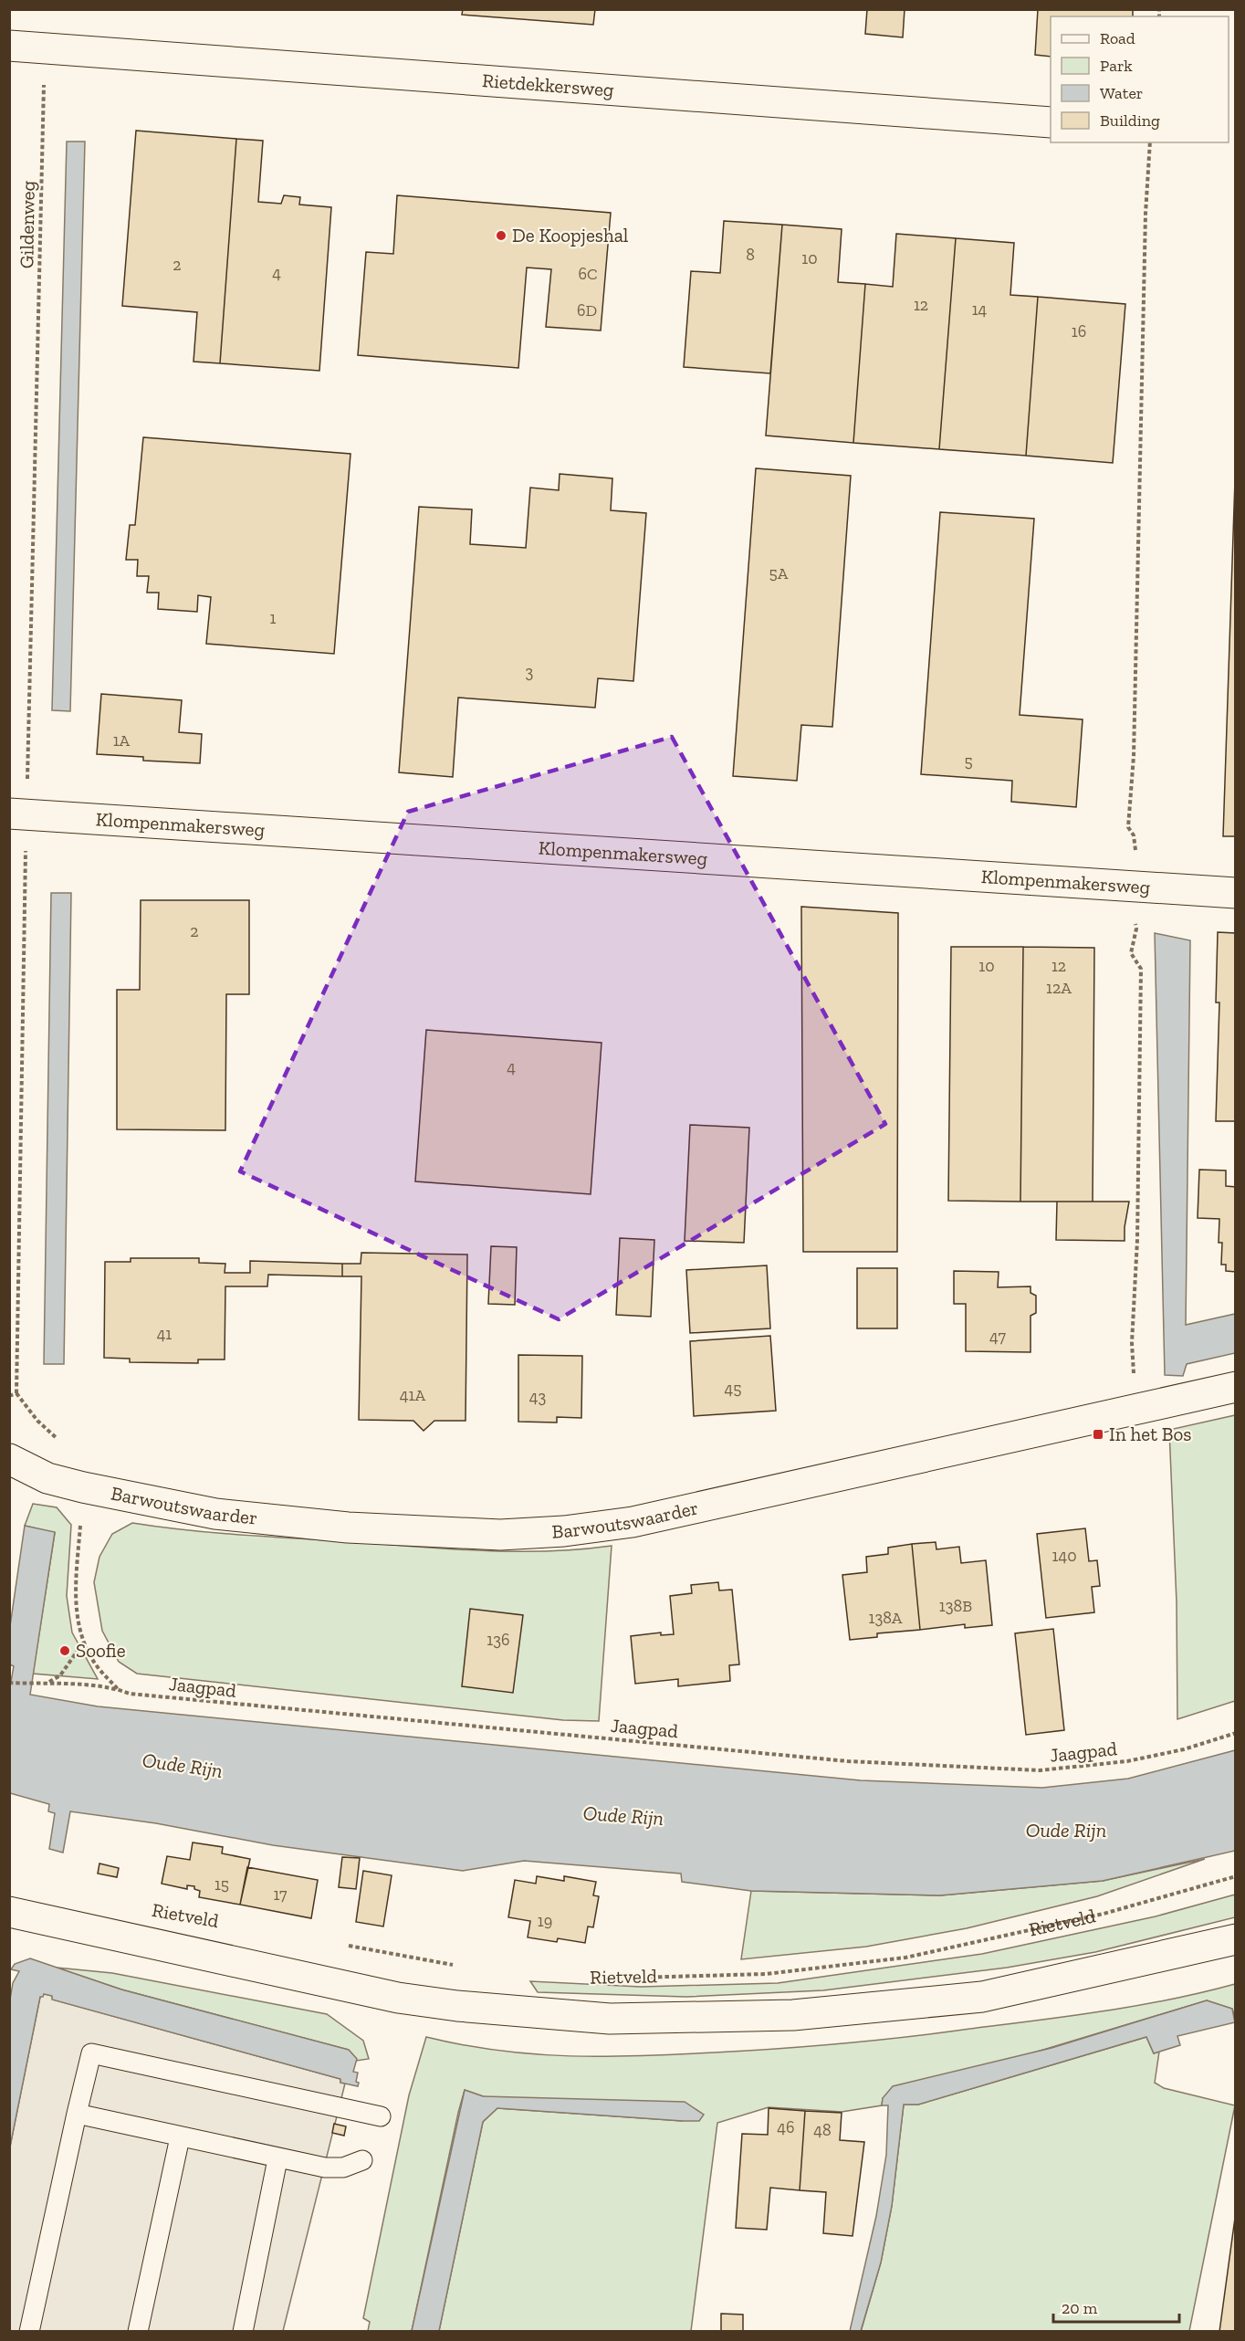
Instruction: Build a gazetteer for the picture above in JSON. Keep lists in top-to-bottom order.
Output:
{
  "streets": {
    "street": [
      "Rietdekkersweg",
      "Klompenmakersweg",
      "Barwoutswaarder",
      "Rietveld"
    ],
    "path": ["Gildenweg", "Jaagpad"]
  },
  "crossings": [
    ["Rietdekkersweg", "Gildenweg"],
    ["Gildenweg", "Klompenmakersweg"]
  ],
  "water": ["Oude Rijn"],
  "places": {
    "other": ["De Koopjeshal", "Soofie"],
    "transit": ["In het Bos"]
  },
  "house_numbers": [
    "8",
    "10",
    "2",
    "4",
    "6C",
    "12",
    "14",
    "6D",
    "16",
    "5A",
    "1",
    "3",
    "1A",
    "5",
    "2",
    "10",
    "12",
    "12A",
    "4",
    "41",
    "47",
    "45",
    "41A",
    "43",
    "140",
    "138B",
    "138A",
    "136",
    "15",
    "17",
    "19",
    "46",
    "48"
  ],
  "legend": [
    "Road",
    "Park",
    "Water",
    "Building"
  ],
  "scale_bar": "20 m"
}
